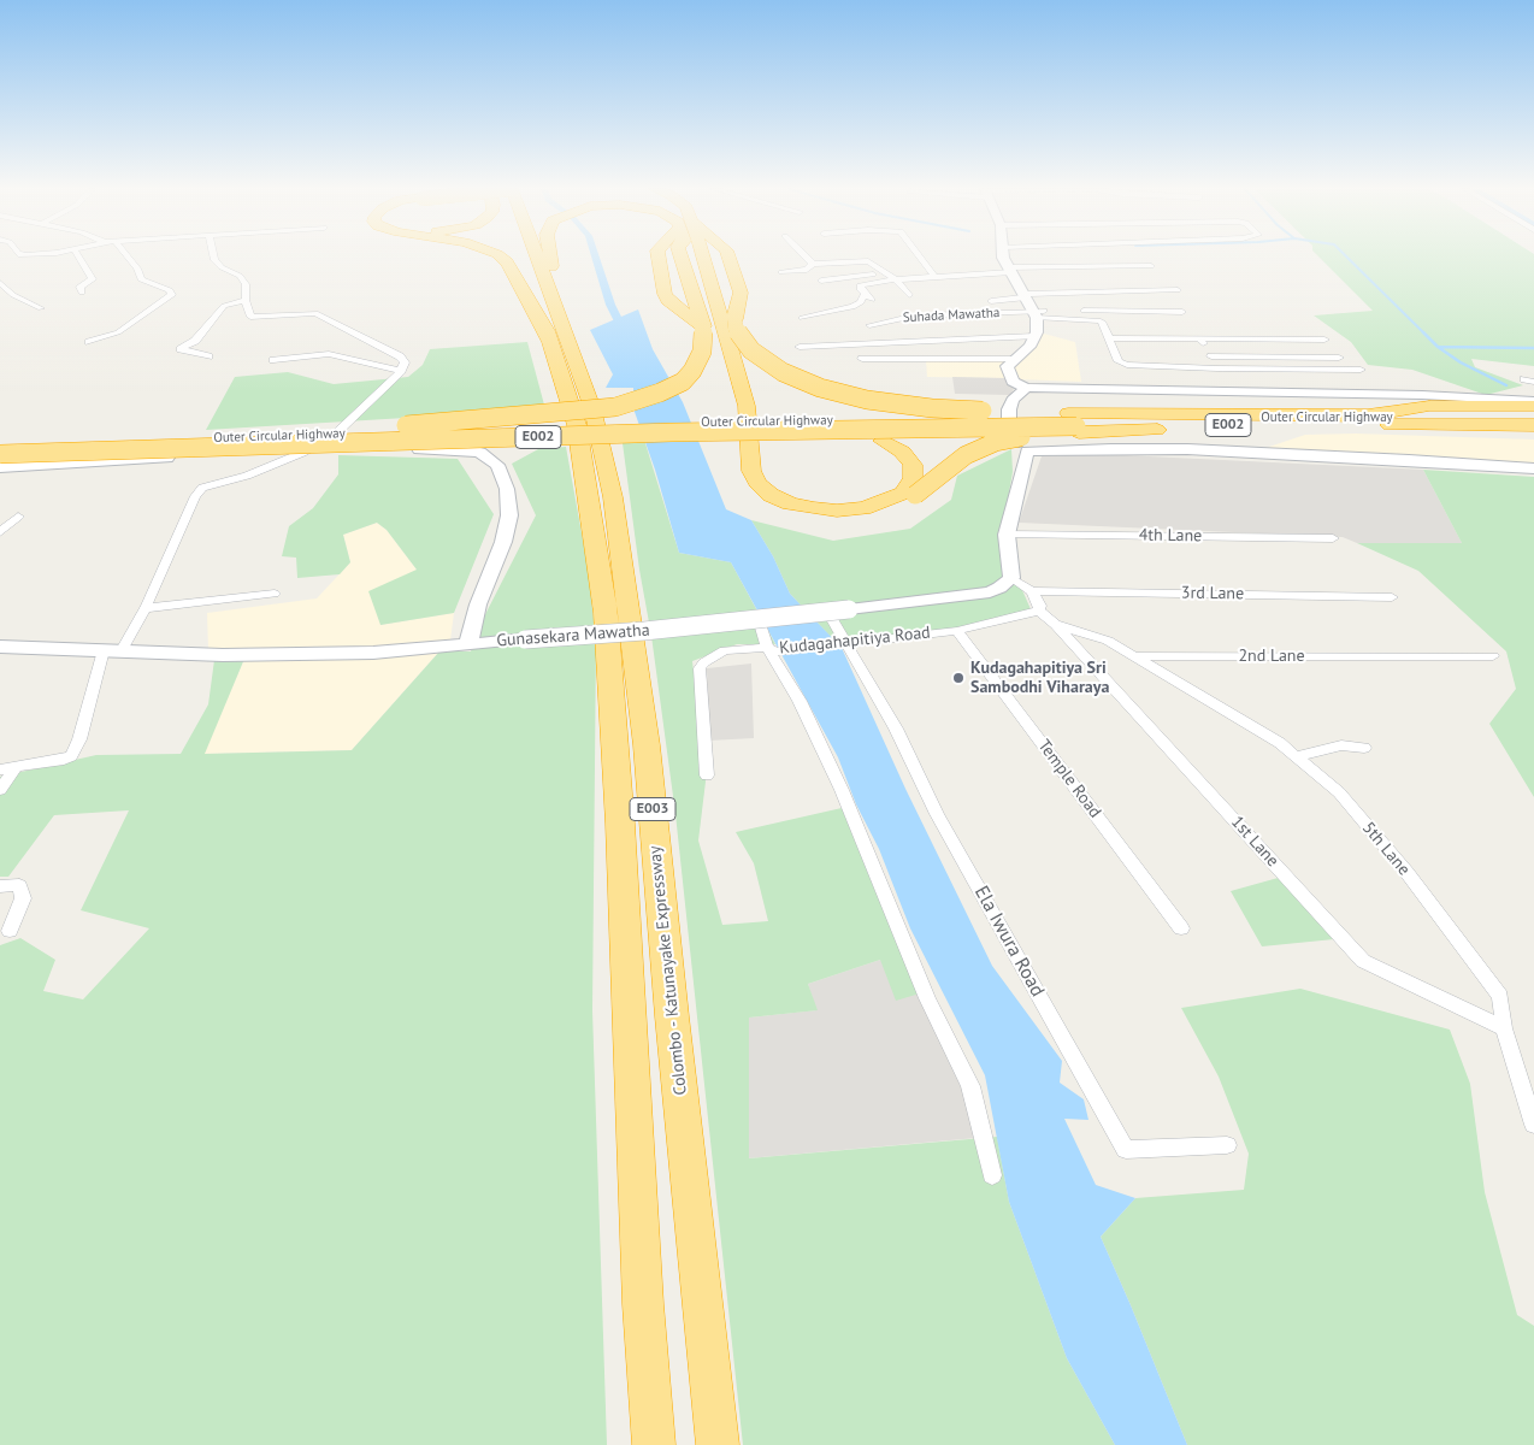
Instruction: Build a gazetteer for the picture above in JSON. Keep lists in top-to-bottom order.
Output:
{
  "streets": {
    "highway": [
      "Outer Circular Highway",
      "E002",
      "E003",
      "Colombo - Katunayake Expressway"
    ],
    "street": [
      "Suhada Mawatha",
      "4th Lane",
      "3rd Lane",
      "Gunasekara Mawatha",
      "Kudagahapitiya Road",
      "2nd Lane",
      "Temple Road",
      "1st Lane",
      "5th Lane",
      "Ela Iwura Road"
    ]
  },
  "crossings": [
    ["Kudagahapitiya Road", "Temple Road"],
    ["Kudagahapitiya Road", "1st Lane"],
    ["Kudagahapitiya Road", "Ela Iwura Road"],
    ["2nd Lane", "5th Lane"],
    ["1st Lane", "5th Lane"]
  ],
  "places": ["Kudagahapitiya Sri Sambodhi Viharaya"]
}
